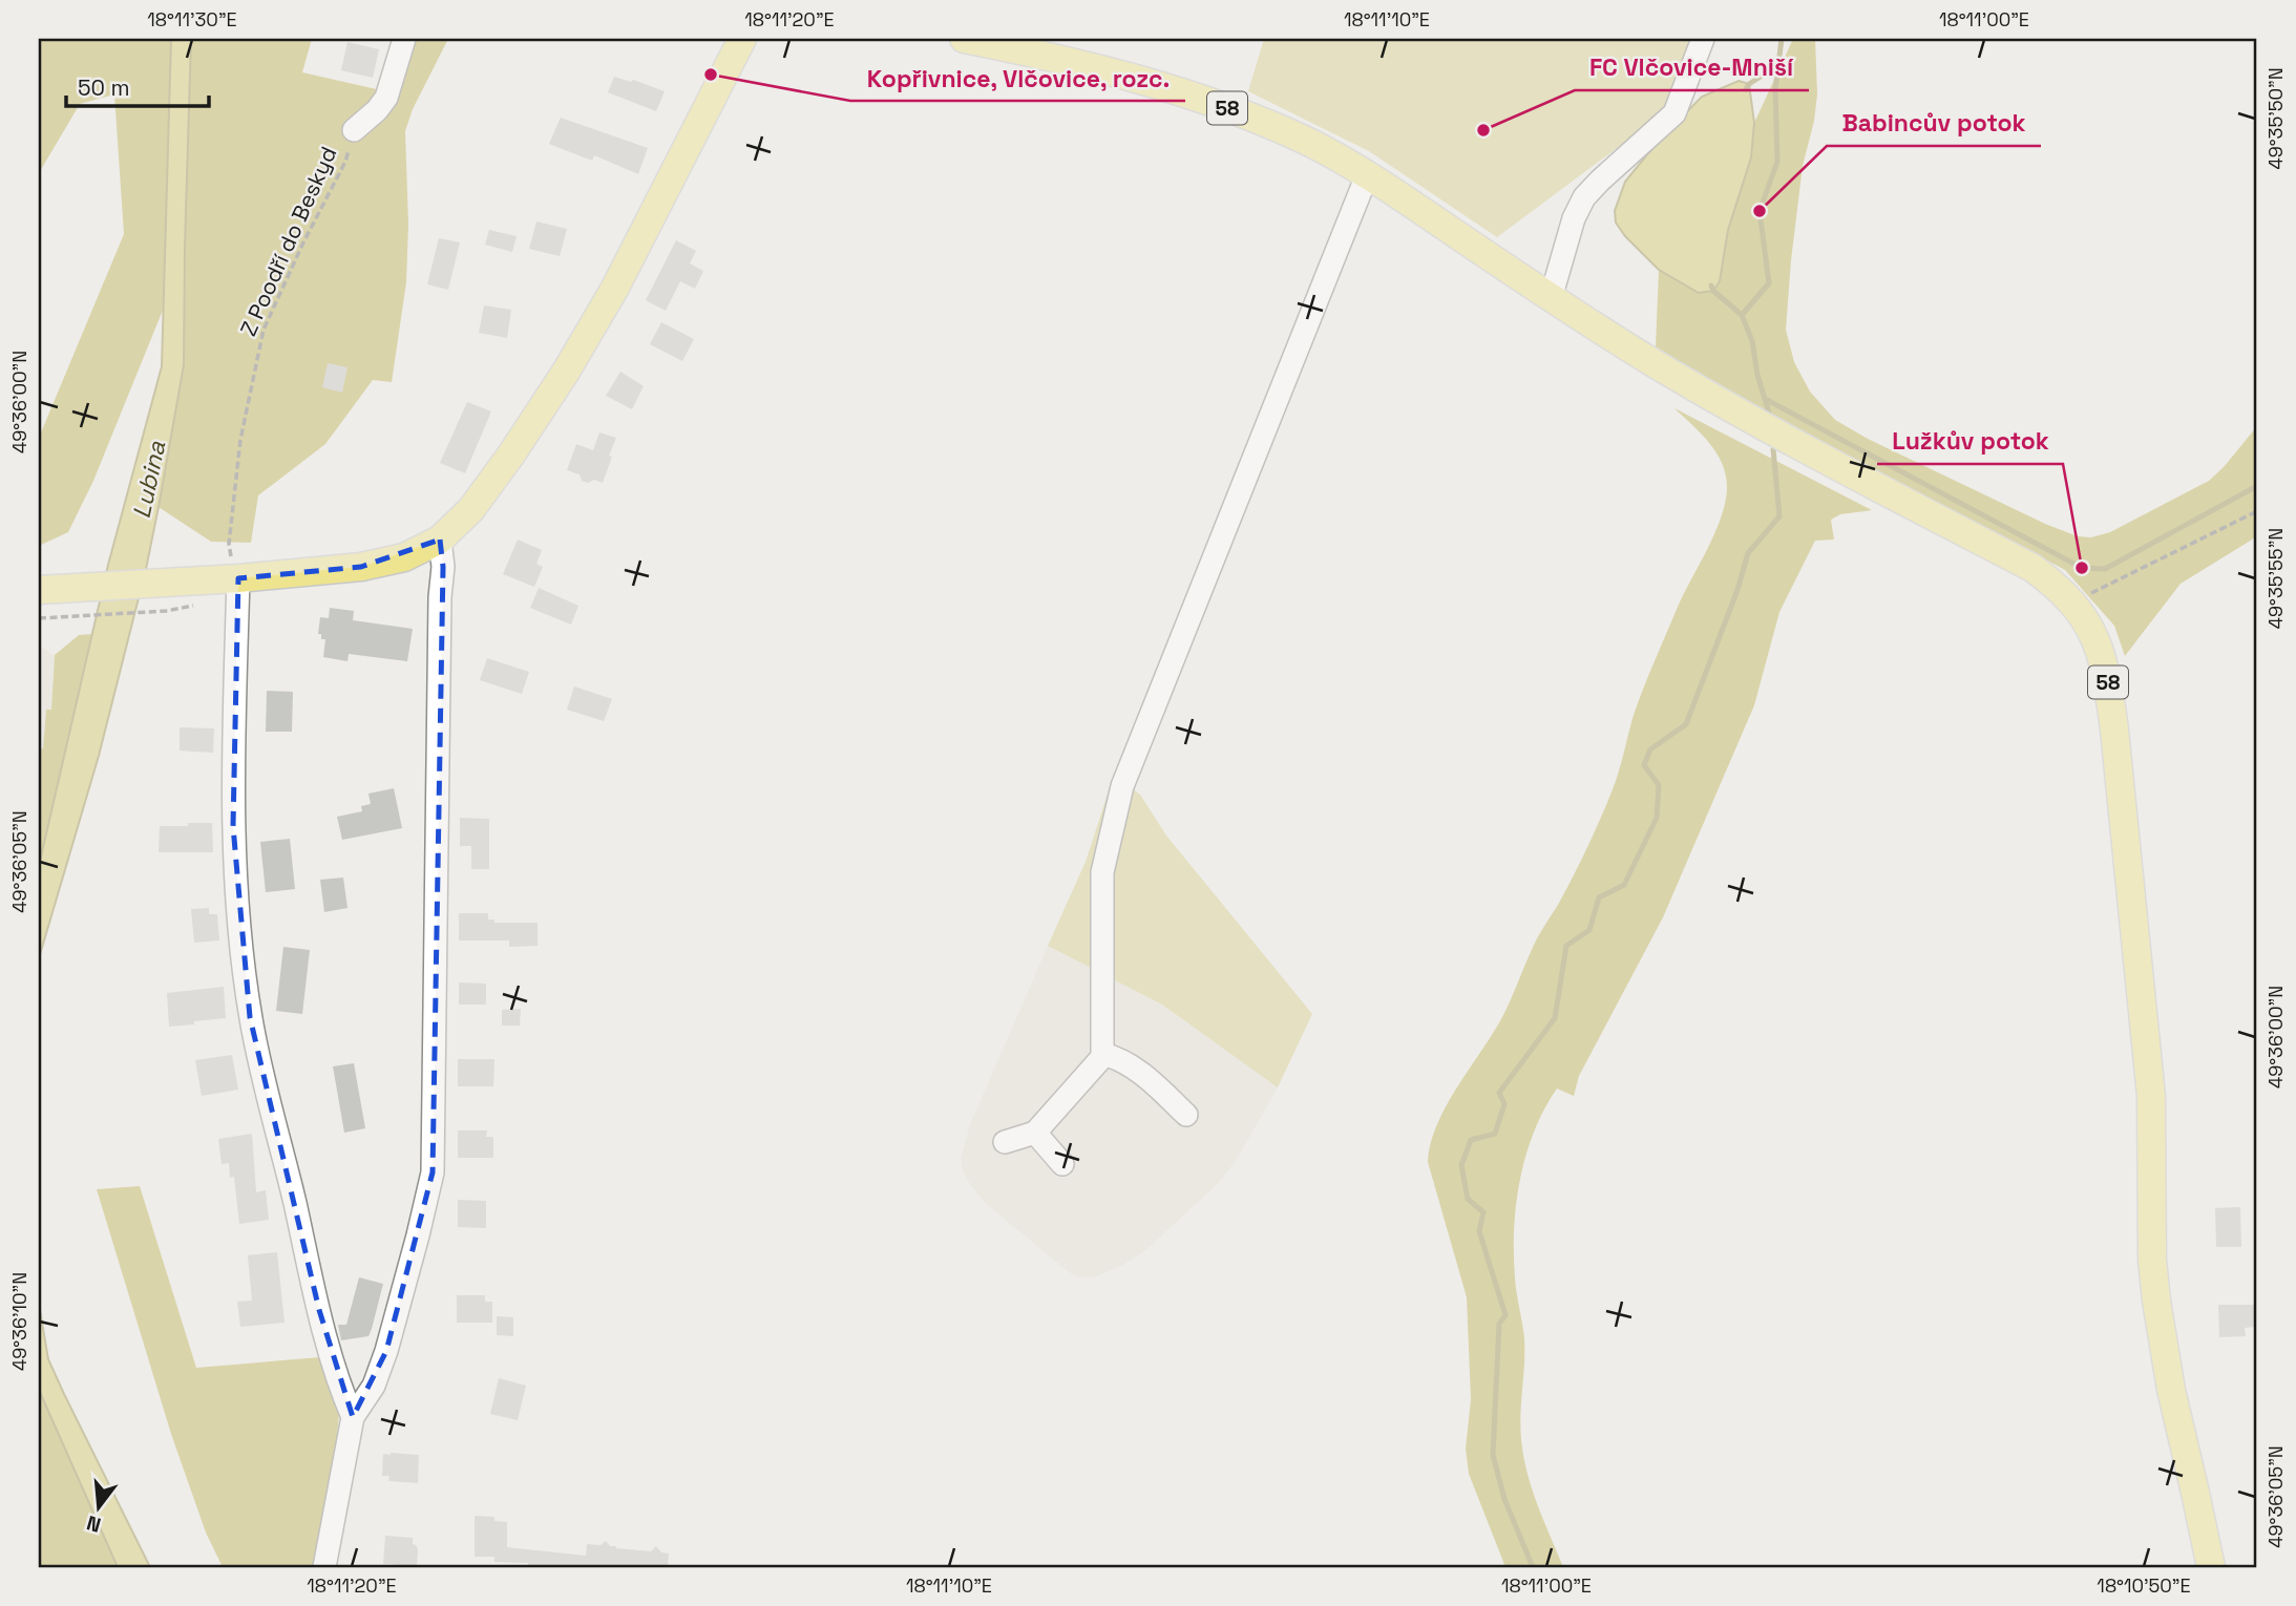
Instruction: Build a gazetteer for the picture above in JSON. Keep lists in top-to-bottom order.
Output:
{
  "streets": {
    "main road": ["58"],
    "path": ["Z Poodří do Beskyd"]
  },
  "water": ["Lubina"],
  "places": [
    "Kopřivnice, Vlčovice, rozc.",
    "FC Vlčovice-Mniší",
    "Babincův potok",
    "Lužkův potok"
  ],
  "scale_bar": "50 m",
  "north": "bottom",
  "coordinates": [
    "18°11'30\"E",
    "18°11'20\"E",
    "18°11'10\"E",
    "18°11'00\"E",
    "49°35'50\"N",
    "49°36'00\"N",
    "49°35'55\"N",
    "49°36'05\"N",
    "49°36'10\"N",
    "18°10'50\"E"
  ]
}
